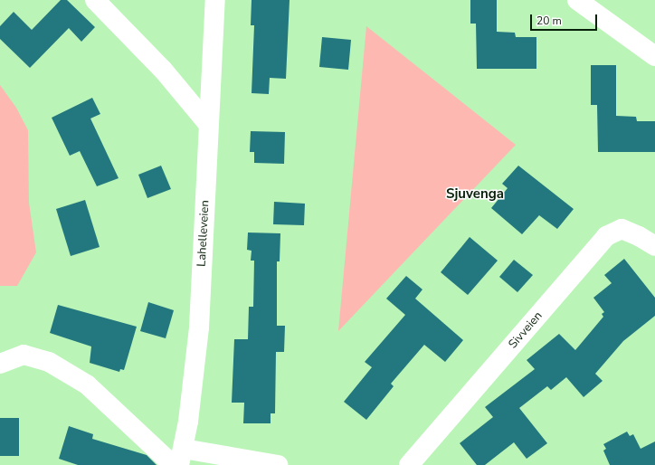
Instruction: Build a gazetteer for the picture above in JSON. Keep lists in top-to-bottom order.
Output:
{
  "streets": {
    "street": ["Lahelleveien", "Sivveien"]
  },
  "districts": ["Sjuvenga"],
  "scale_bar": "20 m"
}
